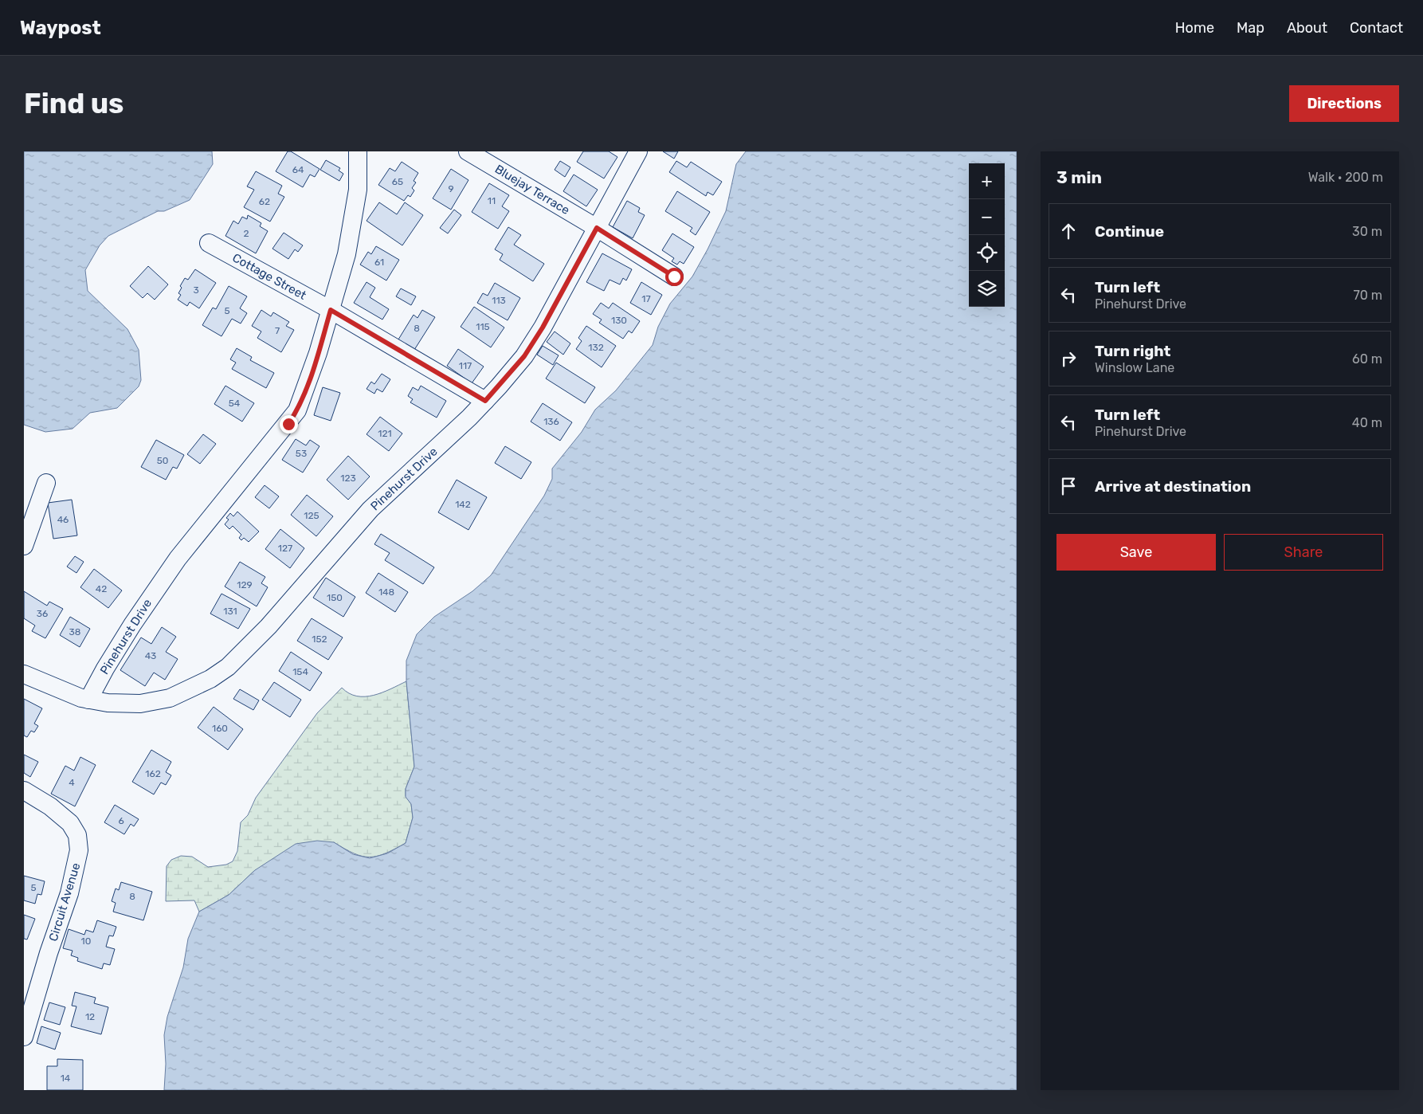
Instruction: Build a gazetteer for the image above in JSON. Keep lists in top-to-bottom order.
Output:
{
  "streets": {
    "street": [
      "Bluejay Terrace",
      "Cottage Street",
      "Pinehurst Drive",
      "Circuit Avenue"
    ]
  },
  "crossings": [
    ["Bluejay Terrace", "Pinehurst Drive"],
    ["Cottage Street", "Pinehurst Drive"]
  ],
  "house_numbers": [
    "64",
    "65",
    "9",
    "11",
    "62",
    "2",
    "61",
    "3",
    "17",
    "113",
    "5",
    "130",
    "115",
    "8",
    "7",
    "132",
    "117",
    "54",
    "136",
    "121",
    "53",
    "50",
    "123",
    "142",
    "125",
    "46",
    "127",
    "129",
    "42",
    "148",
    "150",
    "131",
    "36",
    "38",
    "152",
    "43",
    "154",
    "160",
    "162",
    "4",
    "6",
    "5",
    "8",
    "10",
    "12",
    "14"
  ],
  "page": {
    "header": "Waypost",
    "nav": [
      "Home",
      "Map",
      "About",
      "Contact"
    ],
    "buttons": [
      "Directions",
      ["Save", "Share"]
    ],
    "title": "Find us",
    "heading": ["3 min", "Walk · 200 m"],
    "map_buttons": ["+", "−"],
    "list": [
      ["Continue", "30 m"],
      ["Turn left", "Pinehurst Drive", "70 m"],
      ["Turn right", "Winslow Lane", "60 m"],
      ["Turn left", "Pinehurst Drive", "40 m"],
      "Arrive at destination"
    ]
  }
}
